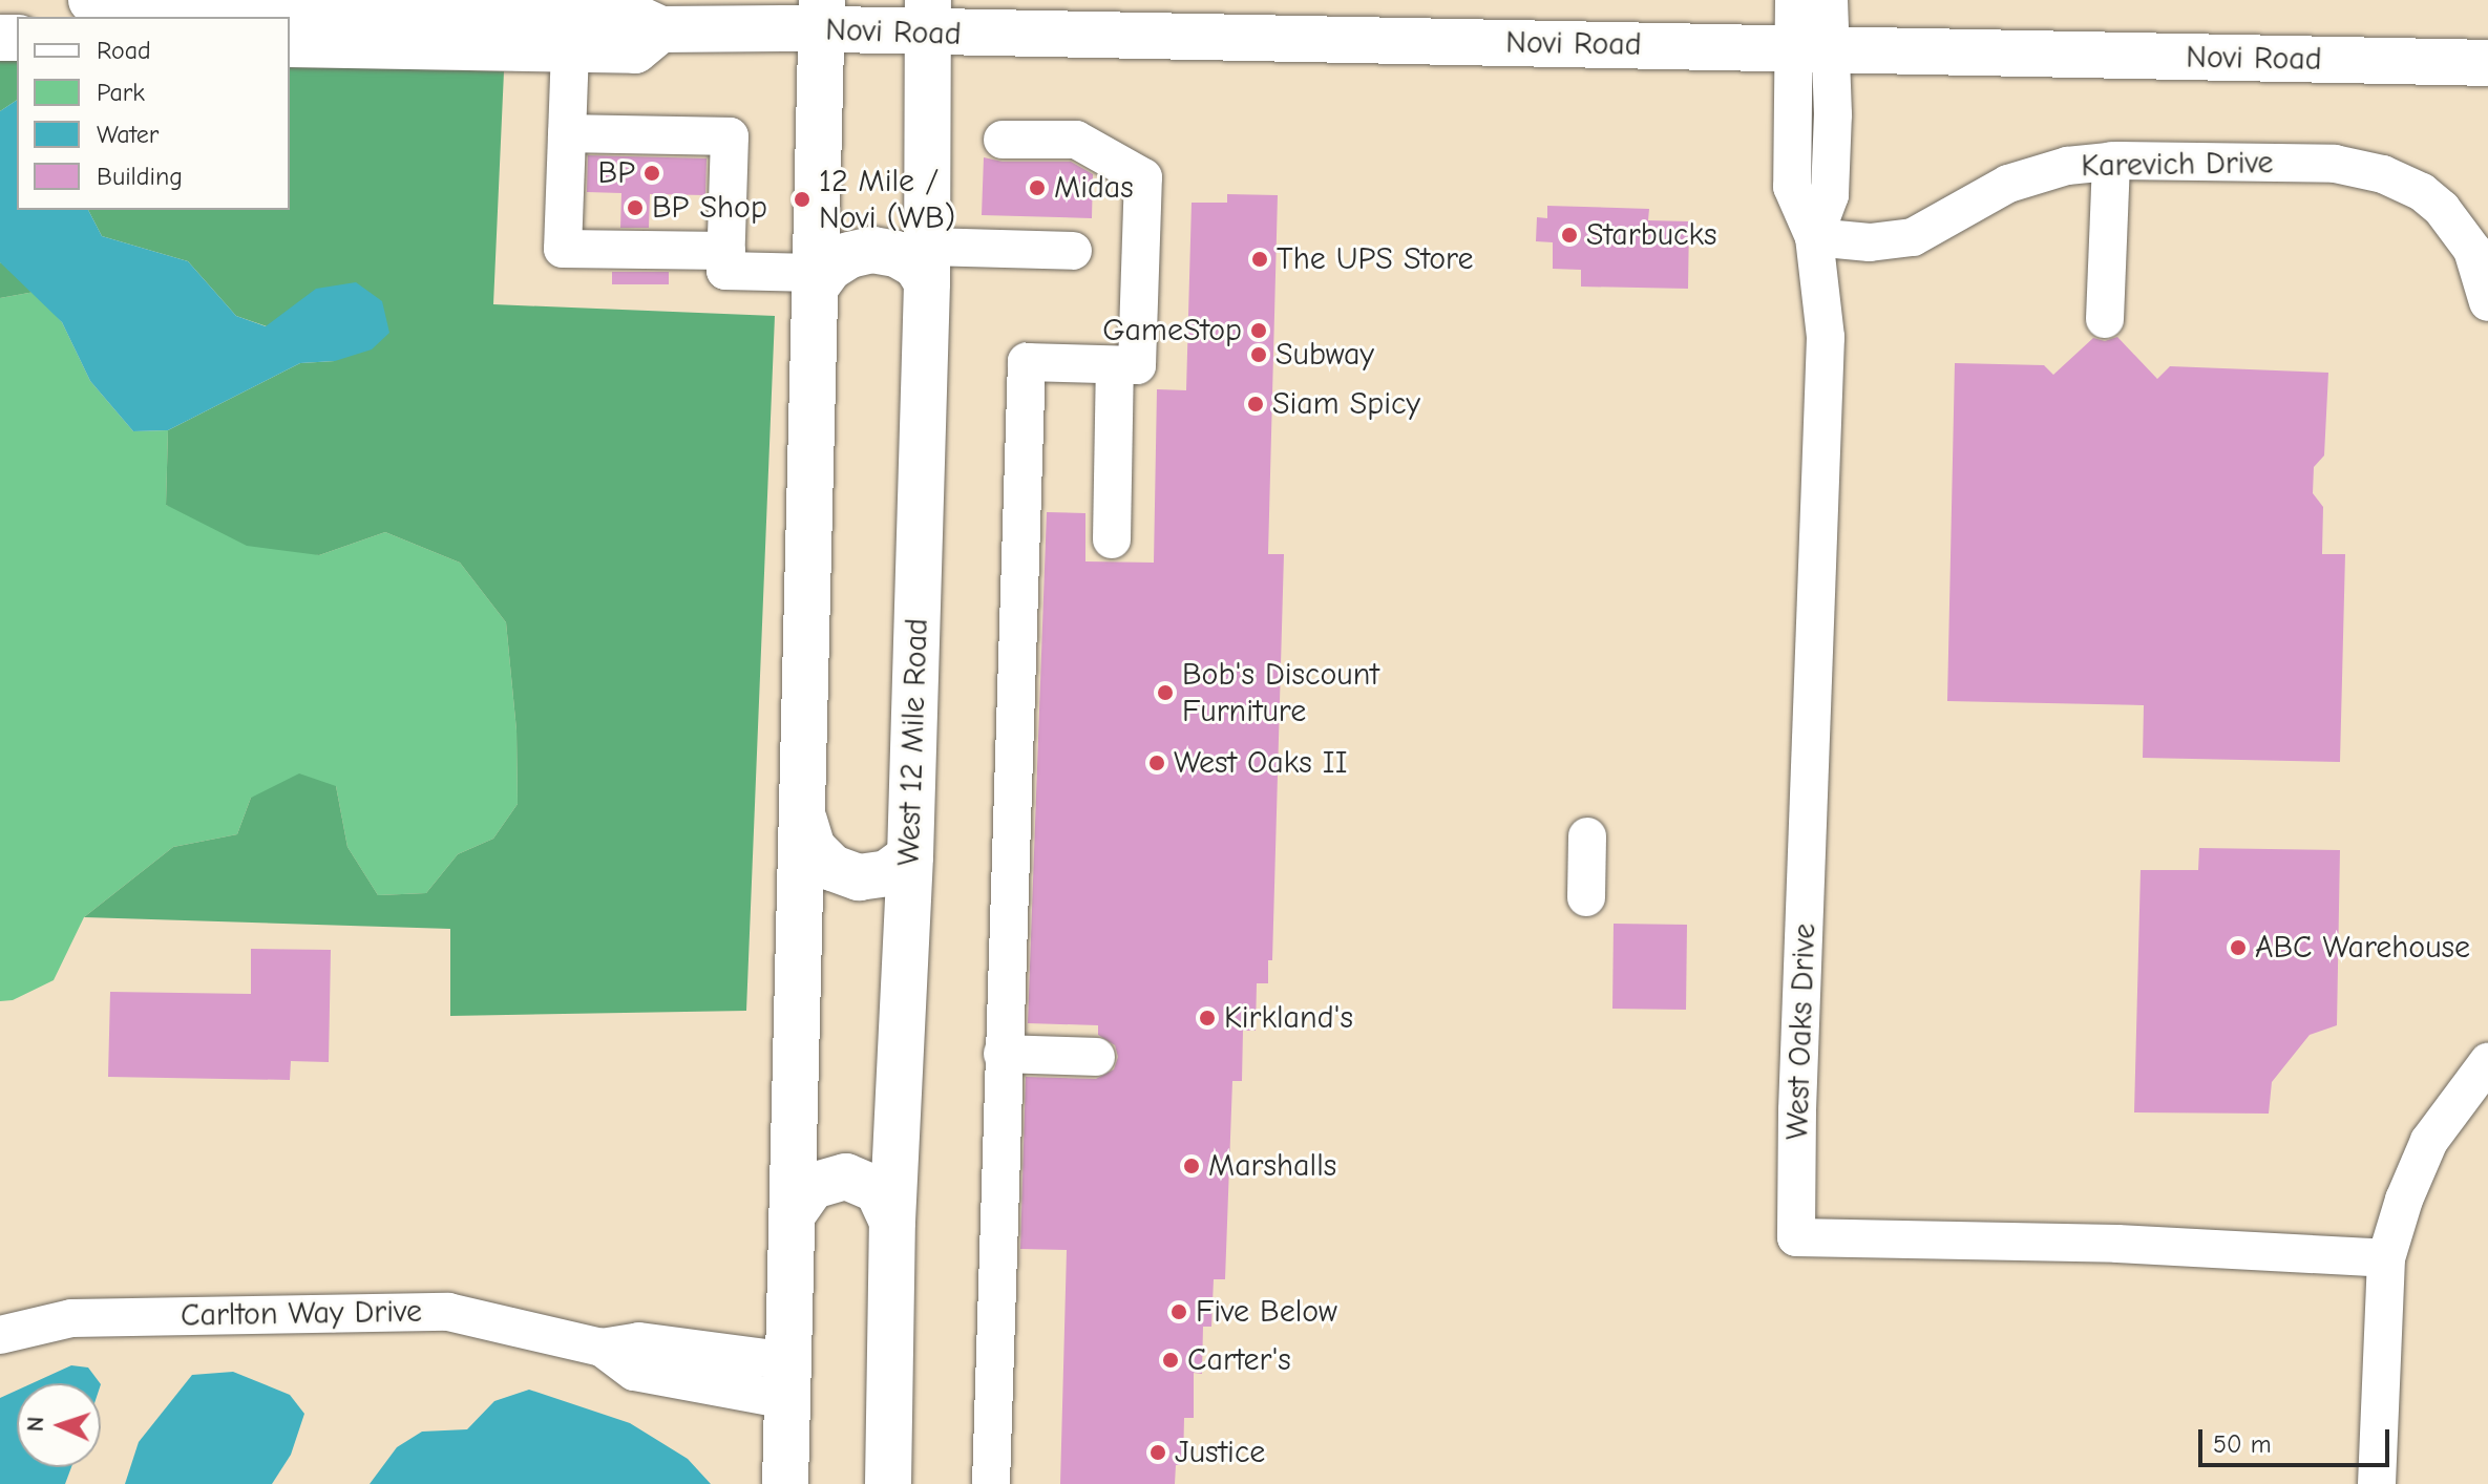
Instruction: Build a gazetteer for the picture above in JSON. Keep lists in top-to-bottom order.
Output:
{
  "streets": {
    "main road": ["Novi Road", "West 12 Mile Road"],
    "street": ["Karevich Drive", "West Oaks Drive", "Carlton Way Drive"]
  },
  "crossings": [
    ["Novi Road", "West 12 Mile Road"],
    ["Novi Road", "West Oaks Drive"],
    ["Karevich Drive", "West Oaks Drive"]
  ],
  "places": [
    "BP",
    "Midas",
    "12 Mile / Novi (WB)",
    "BP Shop",
    "Starbucks",
    "The UPS Store",
    "GameStop",
    "Subway",
    "Siam Spicy",
    "Bob's Discount Furniture",
    "West Oaks II",
    "ABC Warehouse",
    "Kirkland's",
    "Marshalls",
    "Five Below",
    "Carter's",
    "Justice"
  ],
  "legend": [
    "Road",
    "Park",
    "Water",
    "Building"
  ],
  "scale_bar": "50 m",
  "north": "left"
}
